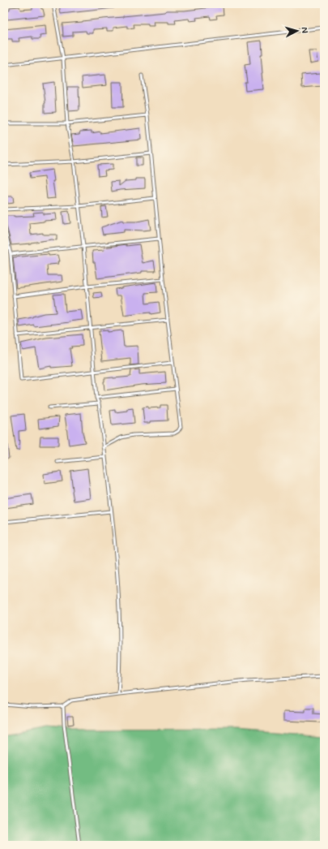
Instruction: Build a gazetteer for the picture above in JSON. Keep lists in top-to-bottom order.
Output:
{
  "north": "right"
}
